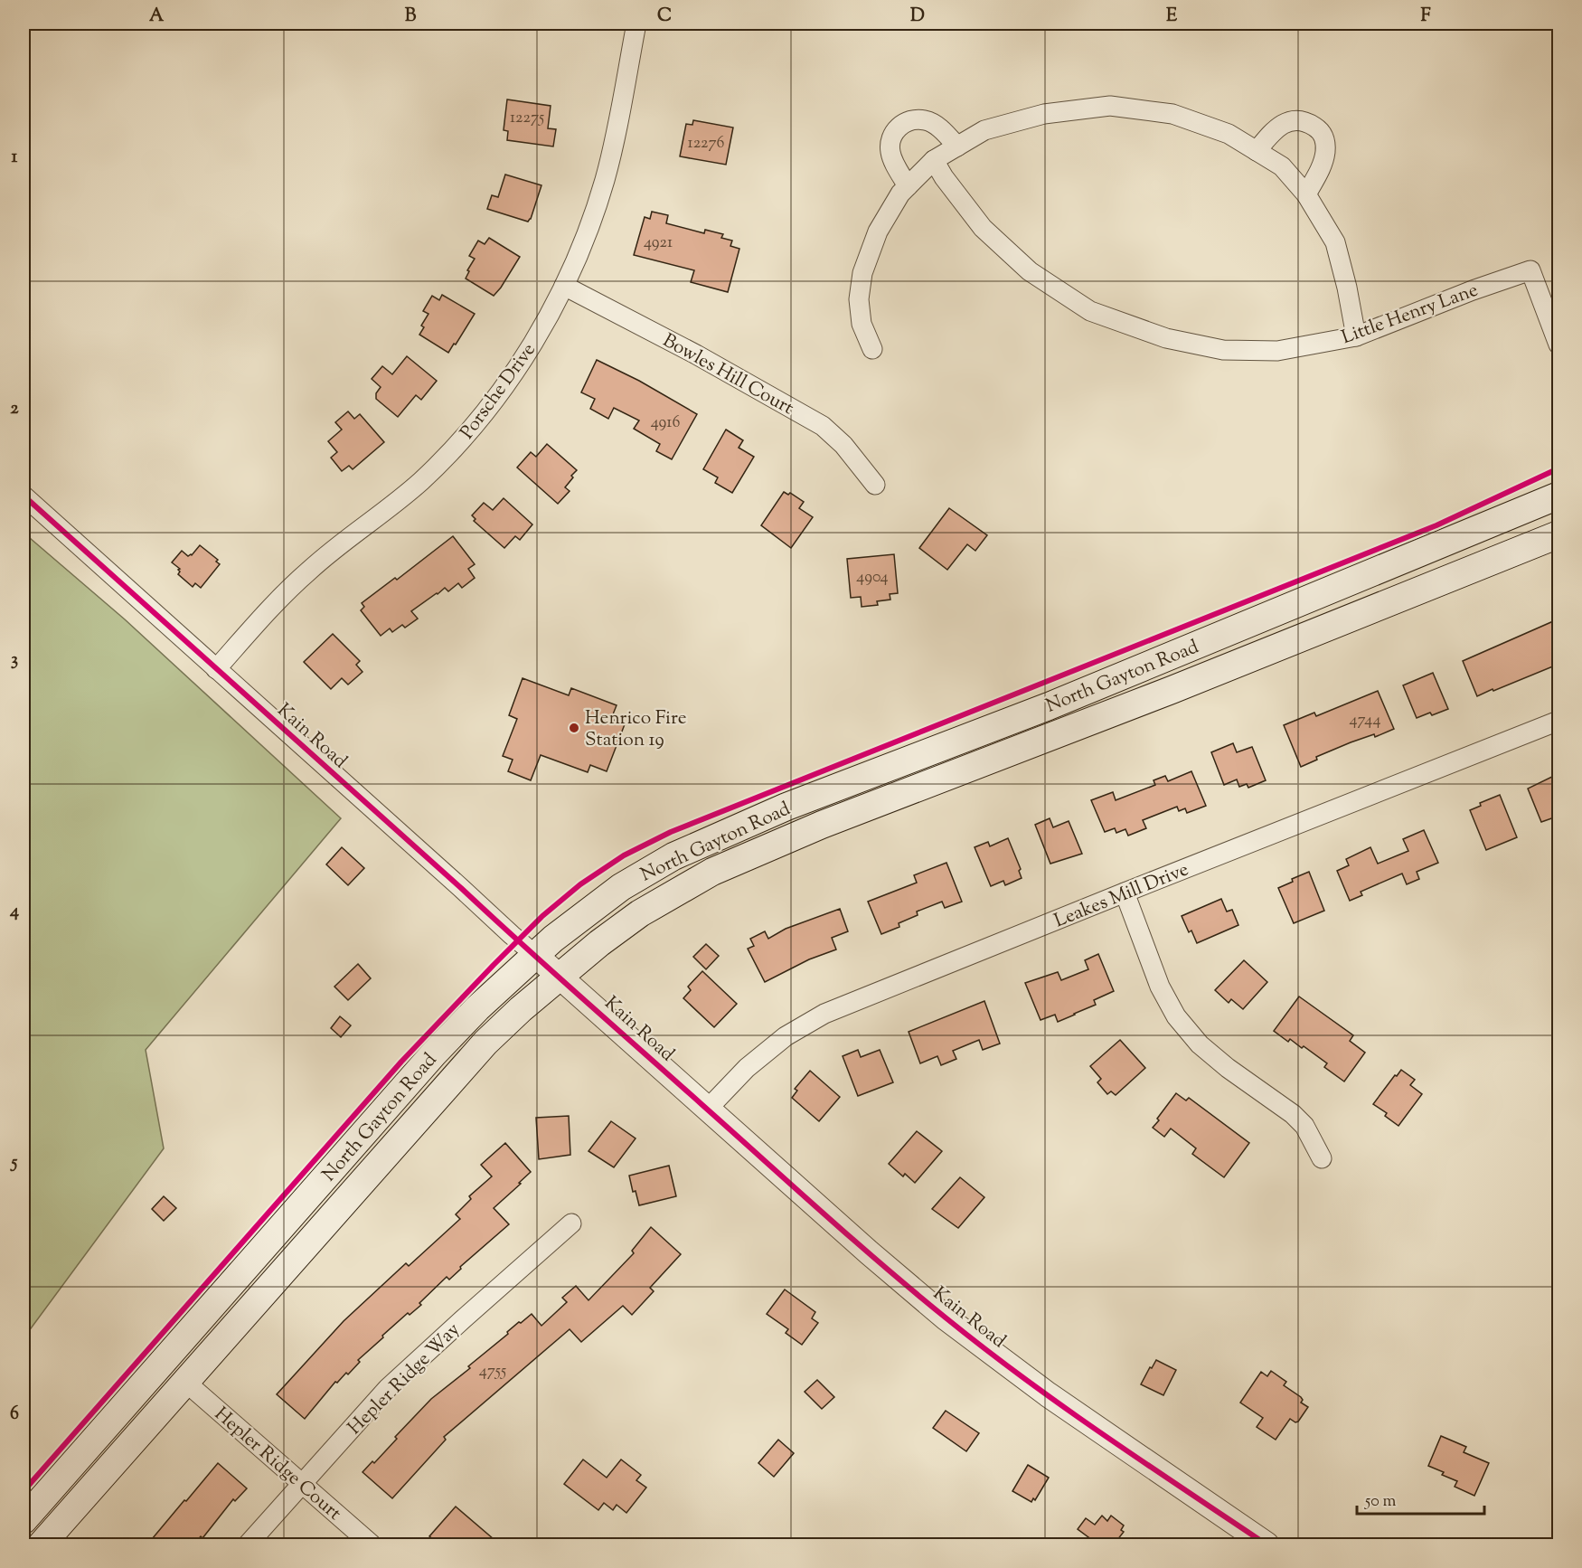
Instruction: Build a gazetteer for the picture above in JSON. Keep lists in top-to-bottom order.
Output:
{
  "streets": {
    "main road": ["North Gayton Road"],
    "street": [
      "Little Henry Lane",
      "Bowles Hill Court",
      "Porsche Drive",
      "Kain Road",
      "Leakes Mill Drive",
      "Hepler Ridge Way",
      "Hepler Ridge Court"
    ]
  },
  "crossings": [
    ["Bowles Hill Court", "Porsche Drive"],
    ["Porsche Drive", "Kain Road"],
    ["North Gayton Road", "Kain Road"],
    ["North Gayton Road", "Hepler Ridge Court"],
    ["Kain Road", "Leakes Mill Drive"],
    ["Hepler Ridge Way", "Hepler Ridge Court"]
  ],
  "places": ["Henrico Fire Station 19"],
  "house_numbers": [
    "12275",
    "12276",
    "4921",
    "4916",
    "4904",
    "4744",
    "4755"
  ],
  "scale_bar": "50 m",
  "grid": {
    "columns": [
      "A",
      "B",
      "C",
      "D",
      "E",
      "F"
    ],
    "rows": [
      "1",
      "2",
      "3",
      "4",
      "5",
      "6"
    ]
  }
}
